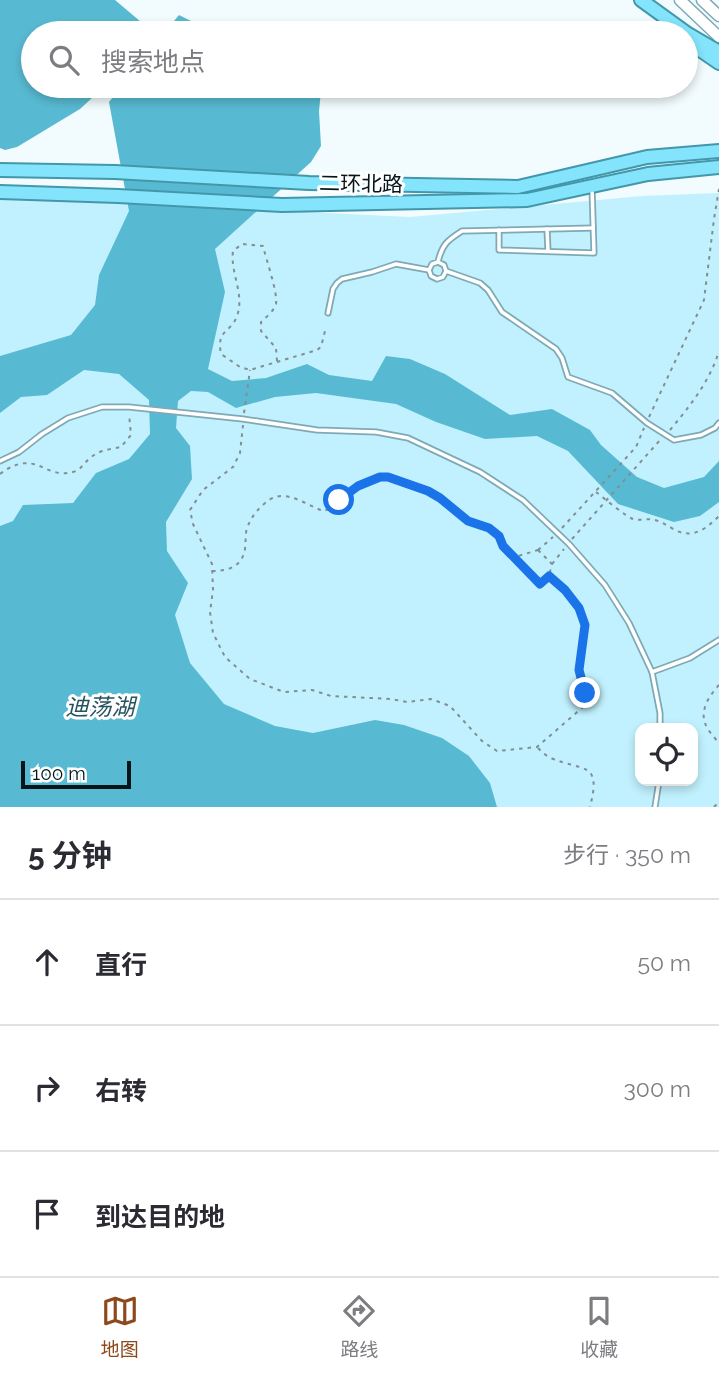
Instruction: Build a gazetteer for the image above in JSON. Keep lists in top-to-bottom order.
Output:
{
  "streets": {
    "highway": ["二环北路"]
  },
  "water": ["迪荡湖"],
  "scale_bar": "100 m",
  "page": {
    "search": "搜索地点",
    "scale": "100 m",
    "heading": ["5 分钟", "步行 · 350 m"],
    "list": [
      ["直行", "50 m"],
      ["右转", "300 m"],
      "到达目的地"
    ],
    "nav": ["地图", "路线", "收藏"]
  }
}
